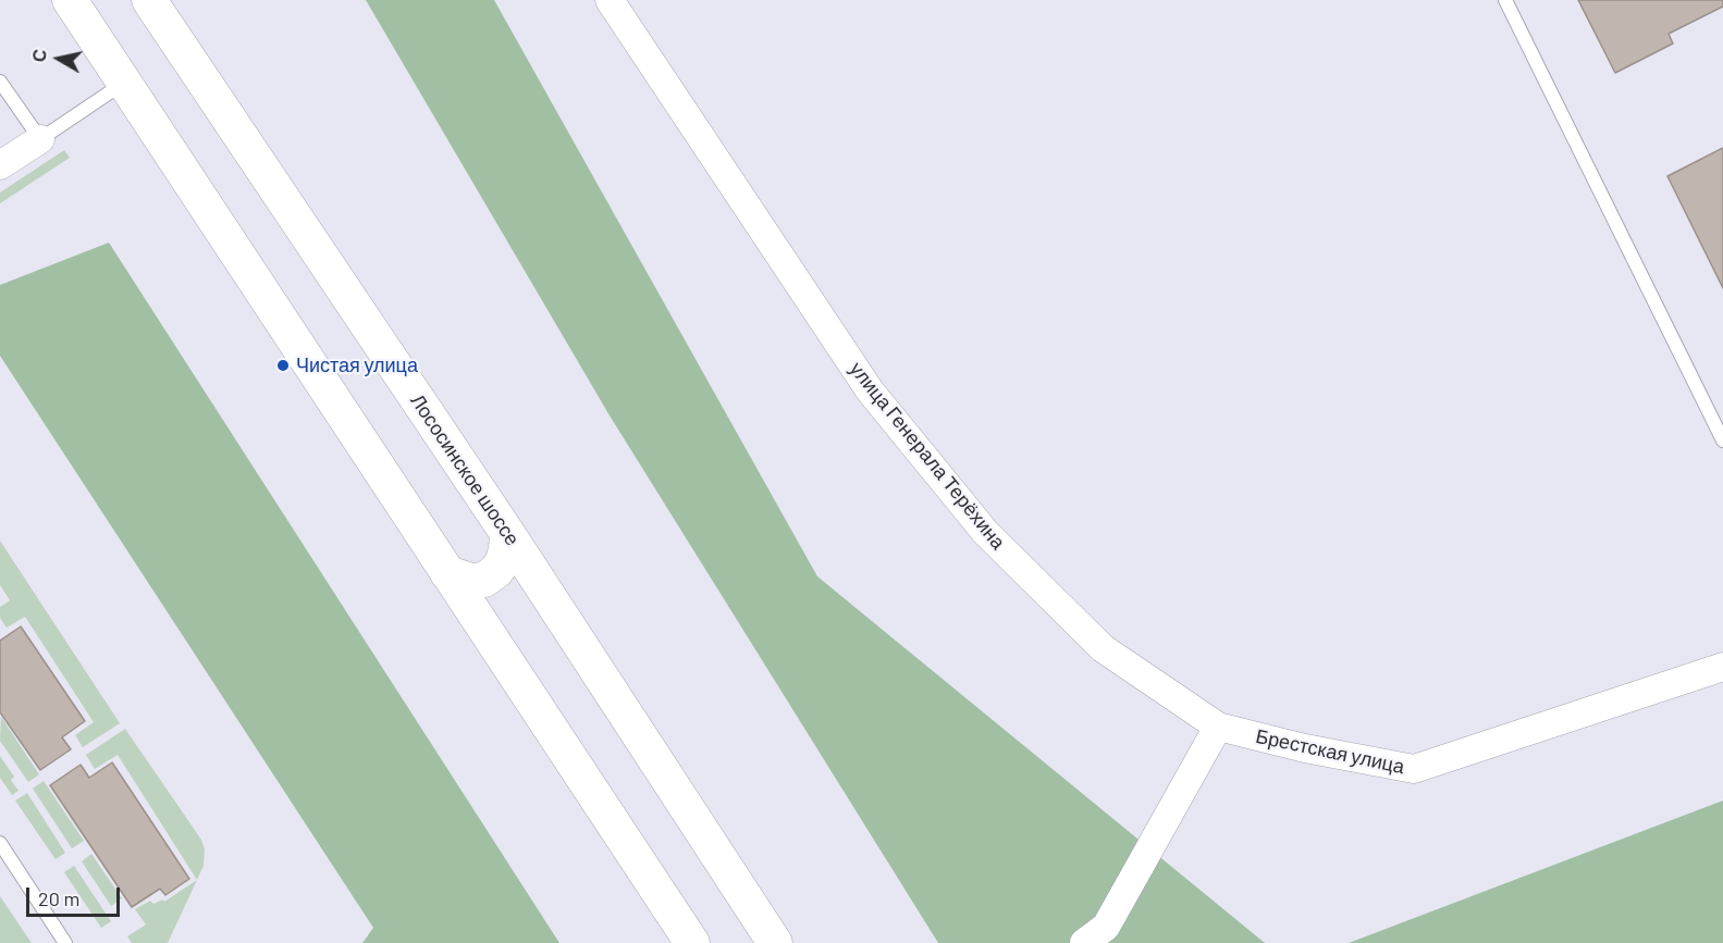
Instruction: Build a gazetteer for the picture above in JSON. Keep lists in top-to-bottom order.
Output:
{
  "streets": {
    "street": ["улица Генерала Терёхина", "Лососинское шоссе", "Брестская улица"]
  },
  "crossings": [
    ["улица Генерала Терёхина", "Брестская улица"]
  ],
  "places": ["Чистая улица"],
  "scale_bar": "20 m",
  "north": "left"
}
